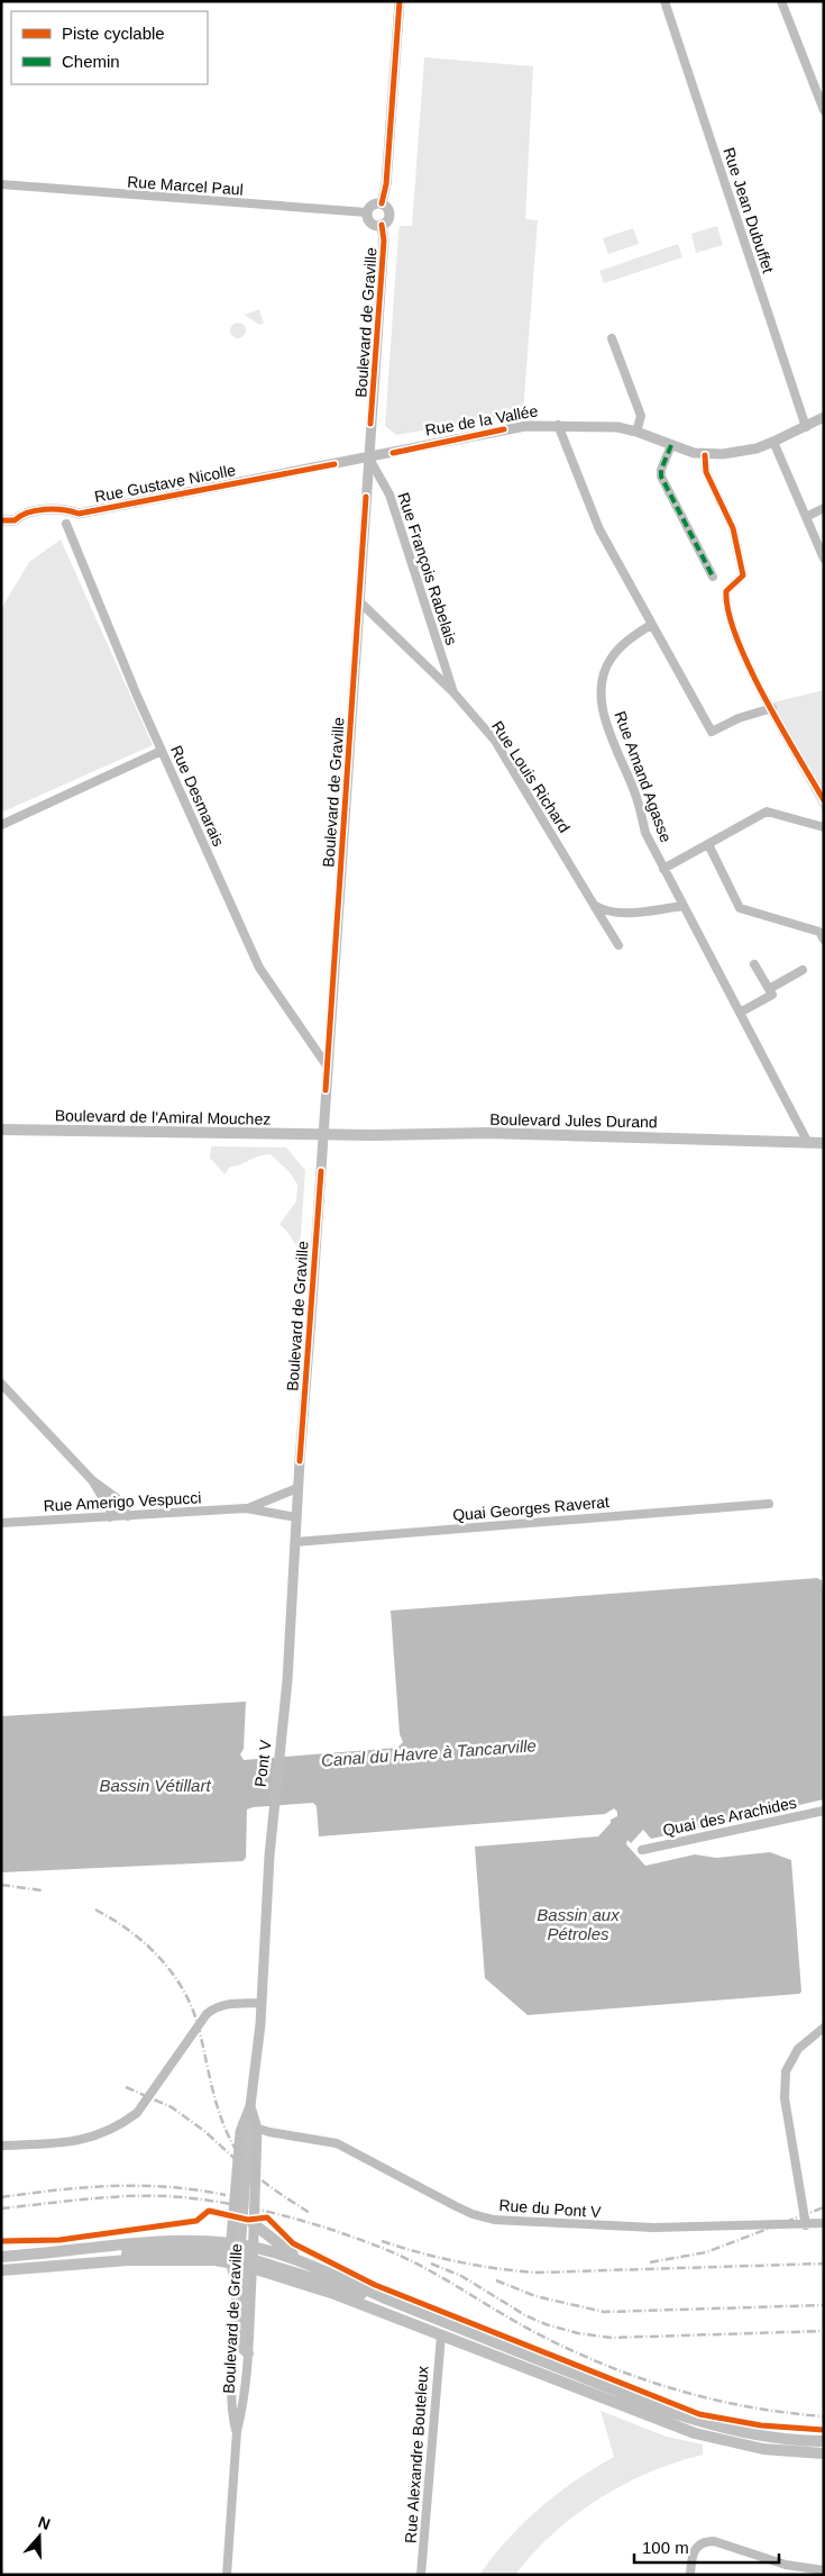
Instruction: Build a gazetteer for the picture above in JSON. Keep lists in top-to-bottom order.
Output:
{
  "streets": {
    "main road": ["Boulevard de l'Amiral Mouchez", "Boulevard Jules Durand"],
    "street": [
      "Rue Marcel Paul",
      "Rue Jean Dubuffet",
      "Boulevard de Graville",
      "Rue de la Vallée",
      "Rue Gustave Nicolle",
      "Rue François Rabelais",
      "Rue Louis Richard",
      "Rue Amand Agasse",
      "Rue Desmarais",
      "Rue Amerigo Vespucci",
      "Quai Georges Raverat",
      "Pont V",
      "Quai des Arachides",
      "Rue du Pont V",
      "Rue Alexandre Bouteleux"
    ]
  },
  "crossings": [
    ["Rue Marcel Paul", "Boulevard de Graville"],
    ["Rue Jean Dubuffet", "Rue de la Vallée"],
    ["Boulevard de Graville", "Rue de la Vallée"],
    ["Boulevard de Graville", "Rue Gustave Nicolle"],
    ["Boulevard de Graville", "Rue François Rabelais"],
    ["Boulevard de Graville", "Rue Louis Richard"],
    ["Boulevard de Graville", "Rue Desmarais"],
    ["Boulevard de Graville", "Boulevard de l'Amiral Mouchez"],
    ["Boulevard de Graville", "Boulevard Jules Durand"],
    ["Boulevard de Graville", "Rue Amerigo Vespucci"],
    ["Boulevard de Graville", "Quai Georges Raverat"],
    ["Boulevard de Graville", "Pont V"],
    ["Boulevard de Graville", "Rue du Pont V"],
    ["Rue de la Vallée", "Rue Gustave Nicolle"],
    ["Rue de la Vallée", "Rue François Rabelais"],
    ["Rue Gustave Nicolle", "Rue François Rabelais"],
    ["Rue François Rabelais", "Rue Louis Richard"],
    ["Rue Amand Agasse", "Boulevard Jules Durand"],
    ["Boulevard de l'Amiral Mouchez", "Boulevard Jules Durand"]
  ],
  "water": ["Canal du Havre à Tancarville", "Bassin Vétillart", "Bassin aux Pétroles"],
  "legend": ["Piste cyclable", "Chemin"],
  "scale_bar": "100 m",
  "north": "top"
}
